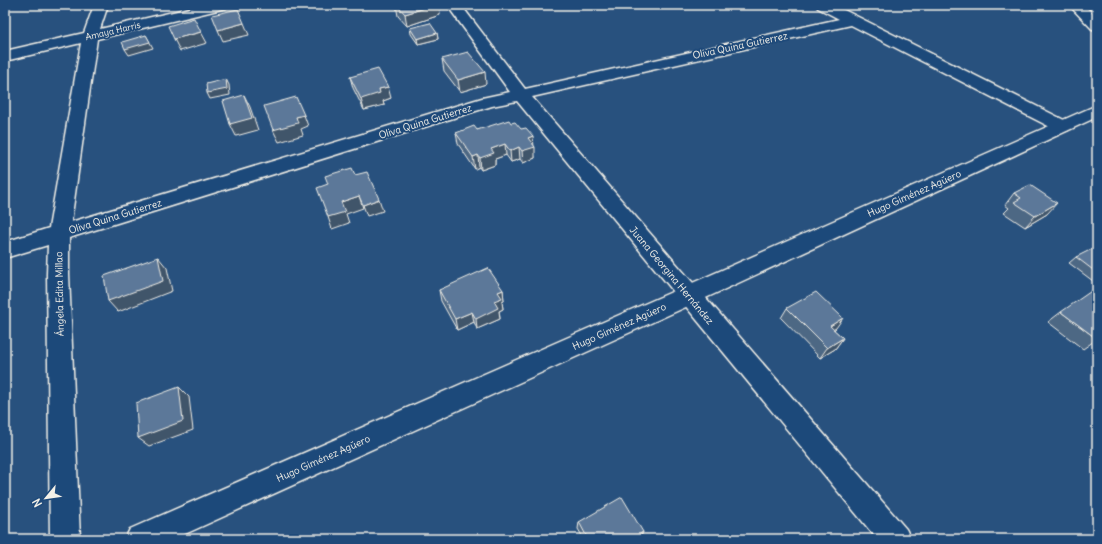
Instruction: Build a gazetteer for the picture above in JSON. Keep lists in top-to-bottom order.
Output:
{
  "streets": {
    "street": [
      "Amaya Harris",
      "Oliva Quina Gutierrez",
      "Hugo Giménez Agüero",
      "Juana Georgina Hernández",
      "Ángela Edita Millao"
    ]
  },
  "crossings": [
    ["Amaya Harris", "Ángela Edita Millao"],
    ["Oliva Quina Gutierrez", "Juana Georgina Hernández"],
    ["Oliva Quina Gutierrez", "Ángela Edita Millao"],
    ["Hugo Giménez Agüero", "Juana Georgina Hernández"]
  ],
  "north": "bottom left"
}
